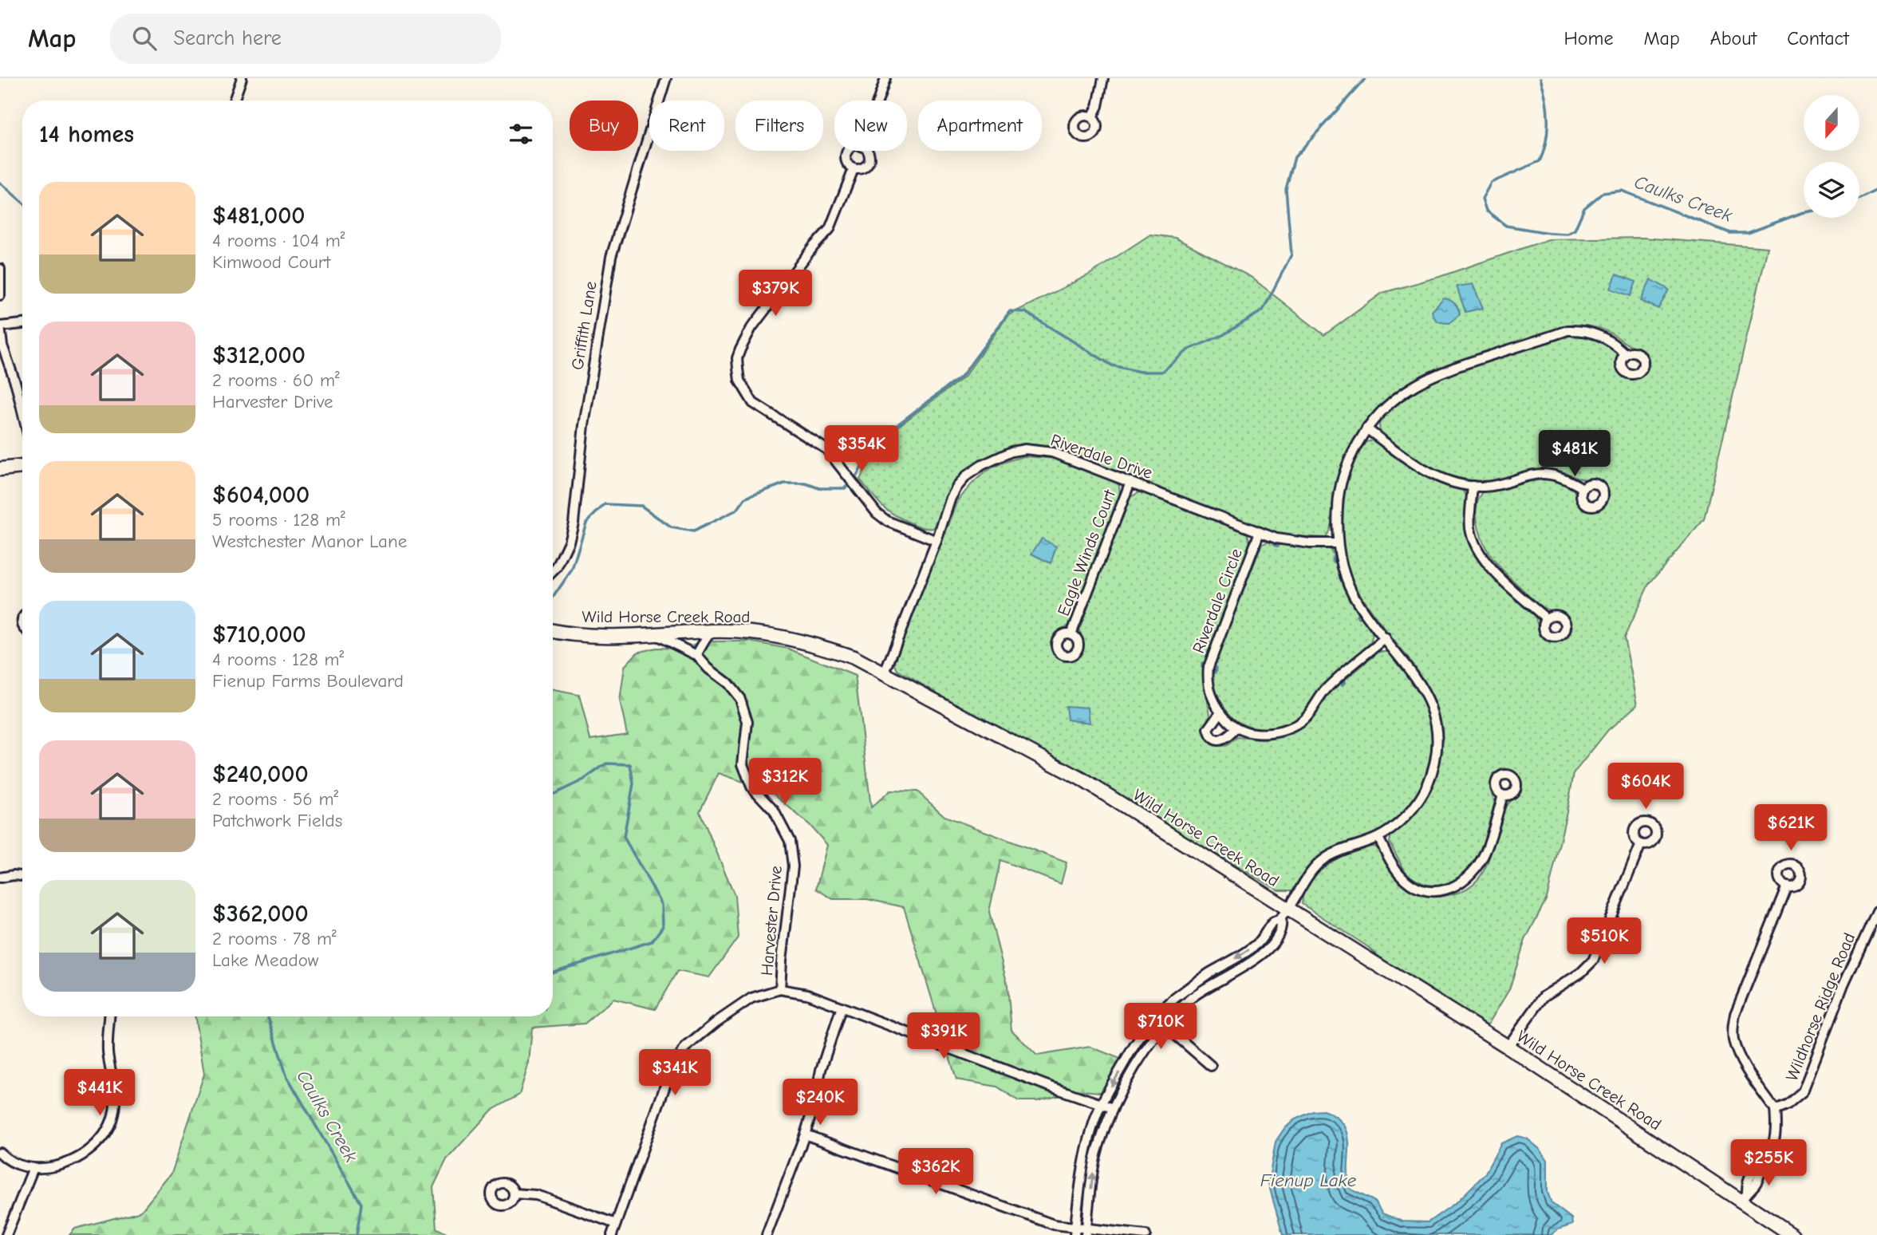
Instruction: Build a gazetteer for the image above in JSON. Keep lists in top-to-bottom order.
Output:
{
  "streets": {
    "main road": ["Wild Horse Creek Road"],
    "street": [
      "Griffith Lane",
      "Riverdale Drive",
      "Eagle Winds Court",
      "Riverdale Circle",
      "Harvester Drive",
      "Wildhorse Ridge Road"
    ]
  },
  "crossings": [
    ["Riverdale Drive", "Eagle Winds Court"],
    ["Riverdale Drive", "Riverdale Circle"],
    ["Riverdale Drive", "Wild Horse Creek Road"],
    ["Wild Horse Creek Road", "Harvester Drive"]
  ],
  "water": ["Caulks Creek", "Fienup Lake"],
  "north": "bottom",
  "page": {
    "header": "Map",
    "search": "Search here",
    "nav": [
      "Home",
      "Map",
      "About",
      "Contact"
    ],
    "chip": [
      "Buy",
      "Rent",
      "Filters",
      "New",
      "Apartment"
    ],
    "heading": "14 homes",
    "list": [
      {
        "name": "$481,000",
        "note": "4 rooms · 104 m² · Kimwood Court"
      },
      {
        "name": "$312,000",
        "note": "2 rooms · 60 m² · Harvester Drive"
      },
      {
        "name": "$604,000",
        "note": "5 rooms · 128 m² · Westchester Manor Lane"
      },
      {
        "name": "$710,000",
        "note": "4 rooms · 128 m² · Fienup Farms Boulevard"
      },
      {
        "name": "$240,000",
        "note": "2 rooms · 56 m² · Patchwork Fields"
      },
      {
        "name": "$362,000",
        "note": "2 rooms · 78 m² · Lake Meadow"
      }
    ],
    "price": [
      "$379K",
      "$354K",
      "$481K",
      "$312K",
      "$604K",
      "$621K",
      "$510K",
      "$710K",
      "$391K",
      "$341K",
      "$441K",
      "$240K",
      "$255K",
      "$362K"
    ]
  }
}
